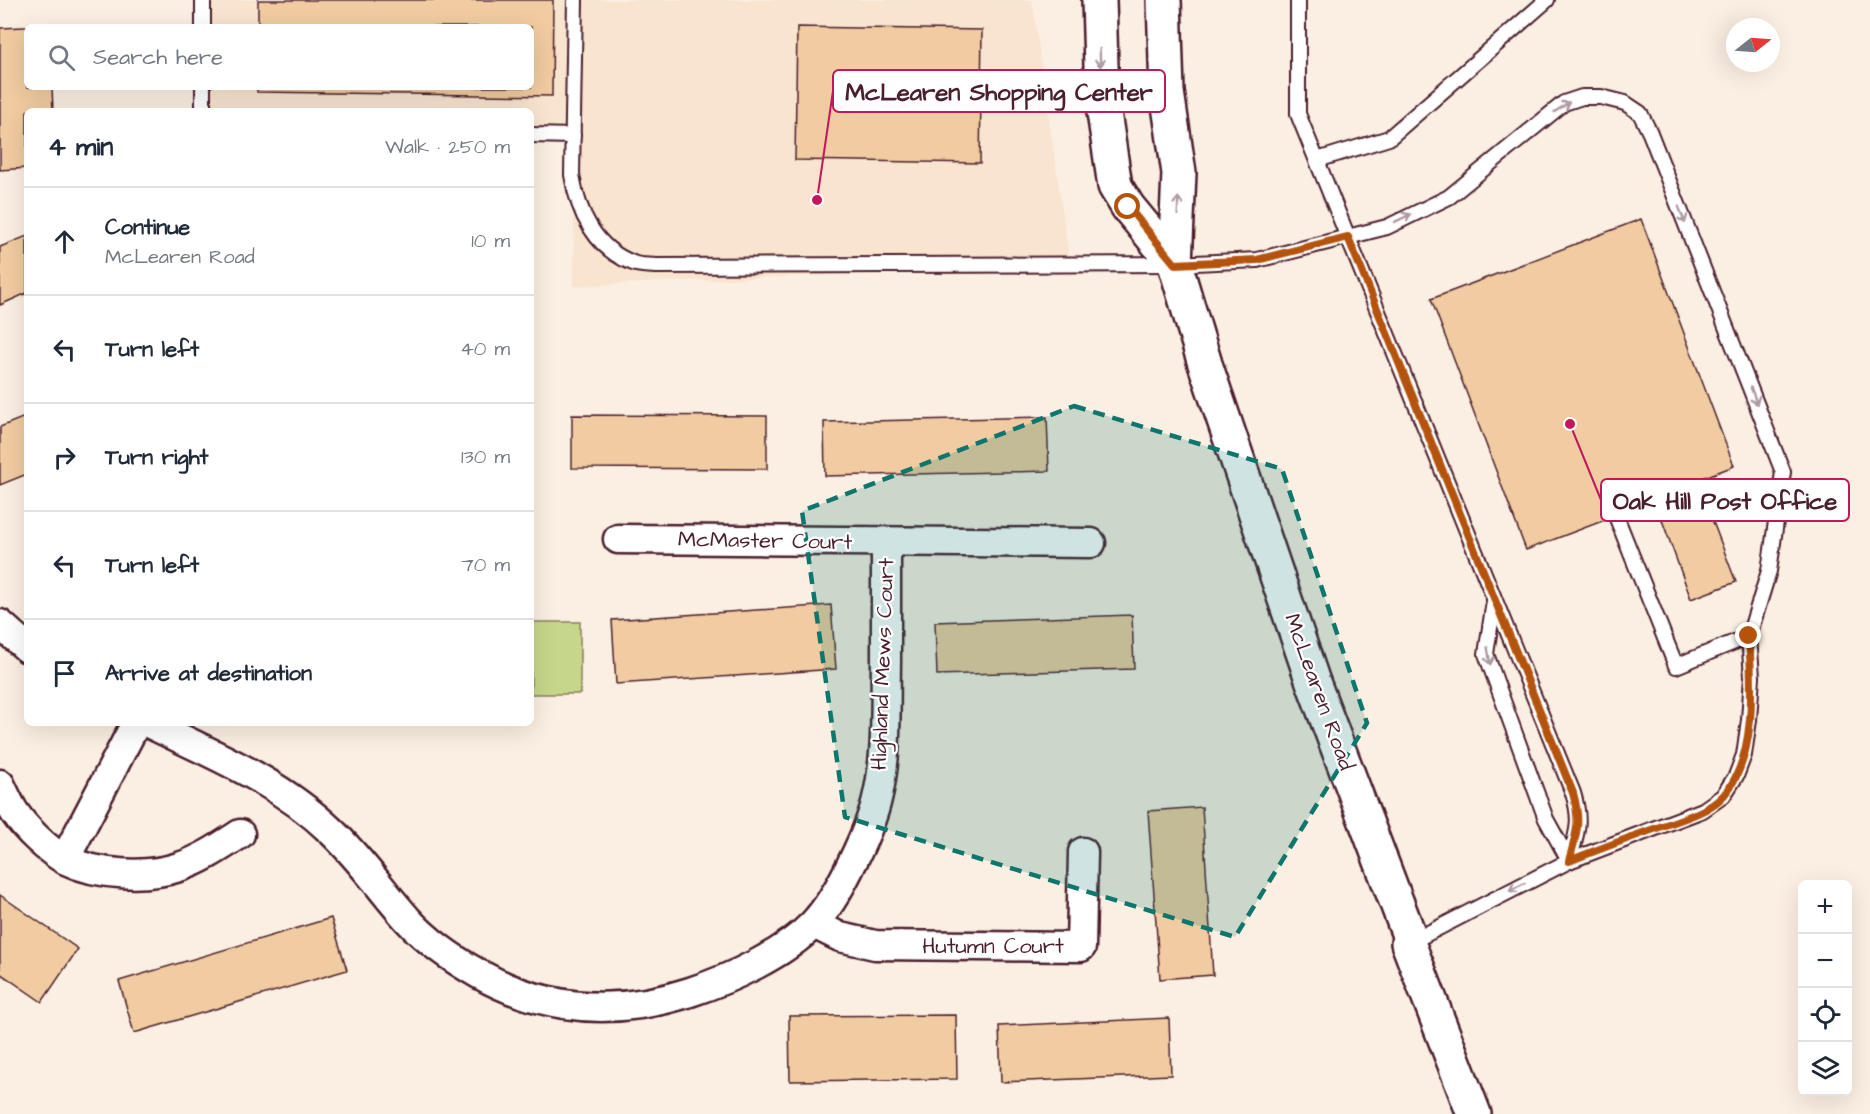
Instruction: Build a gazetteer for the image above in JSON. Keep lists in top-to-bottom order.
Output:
{
  "streets": {
    "main road": ["McLearen Road"],
    "street": ["McMaster Court", "Highland Mews Court", "Hutumn Court"]
  },
  "crossings": [
    ["McMaster Court", "Highland Mews Court"],
    ["Highland Mews Court", "Hutumn Court"]
  ],
  "places": ["McLearen Shopping Center", "Oak Hill Post Office"],
  "north": "right",
  "page": {
    "search": "Search here",
    "heading": ["4 min", "Walk · 250 m"],
    "list": [
      ["Continue", "McLearen Road", "10 m"],
      ["Turn left", "40 m"],
      ["Turn right", "130 m"],
      ["Turn left", "70 m"],
      "Arrive at destination"
    ],
    "map_buttons": ["+", "−"]
  }
}
